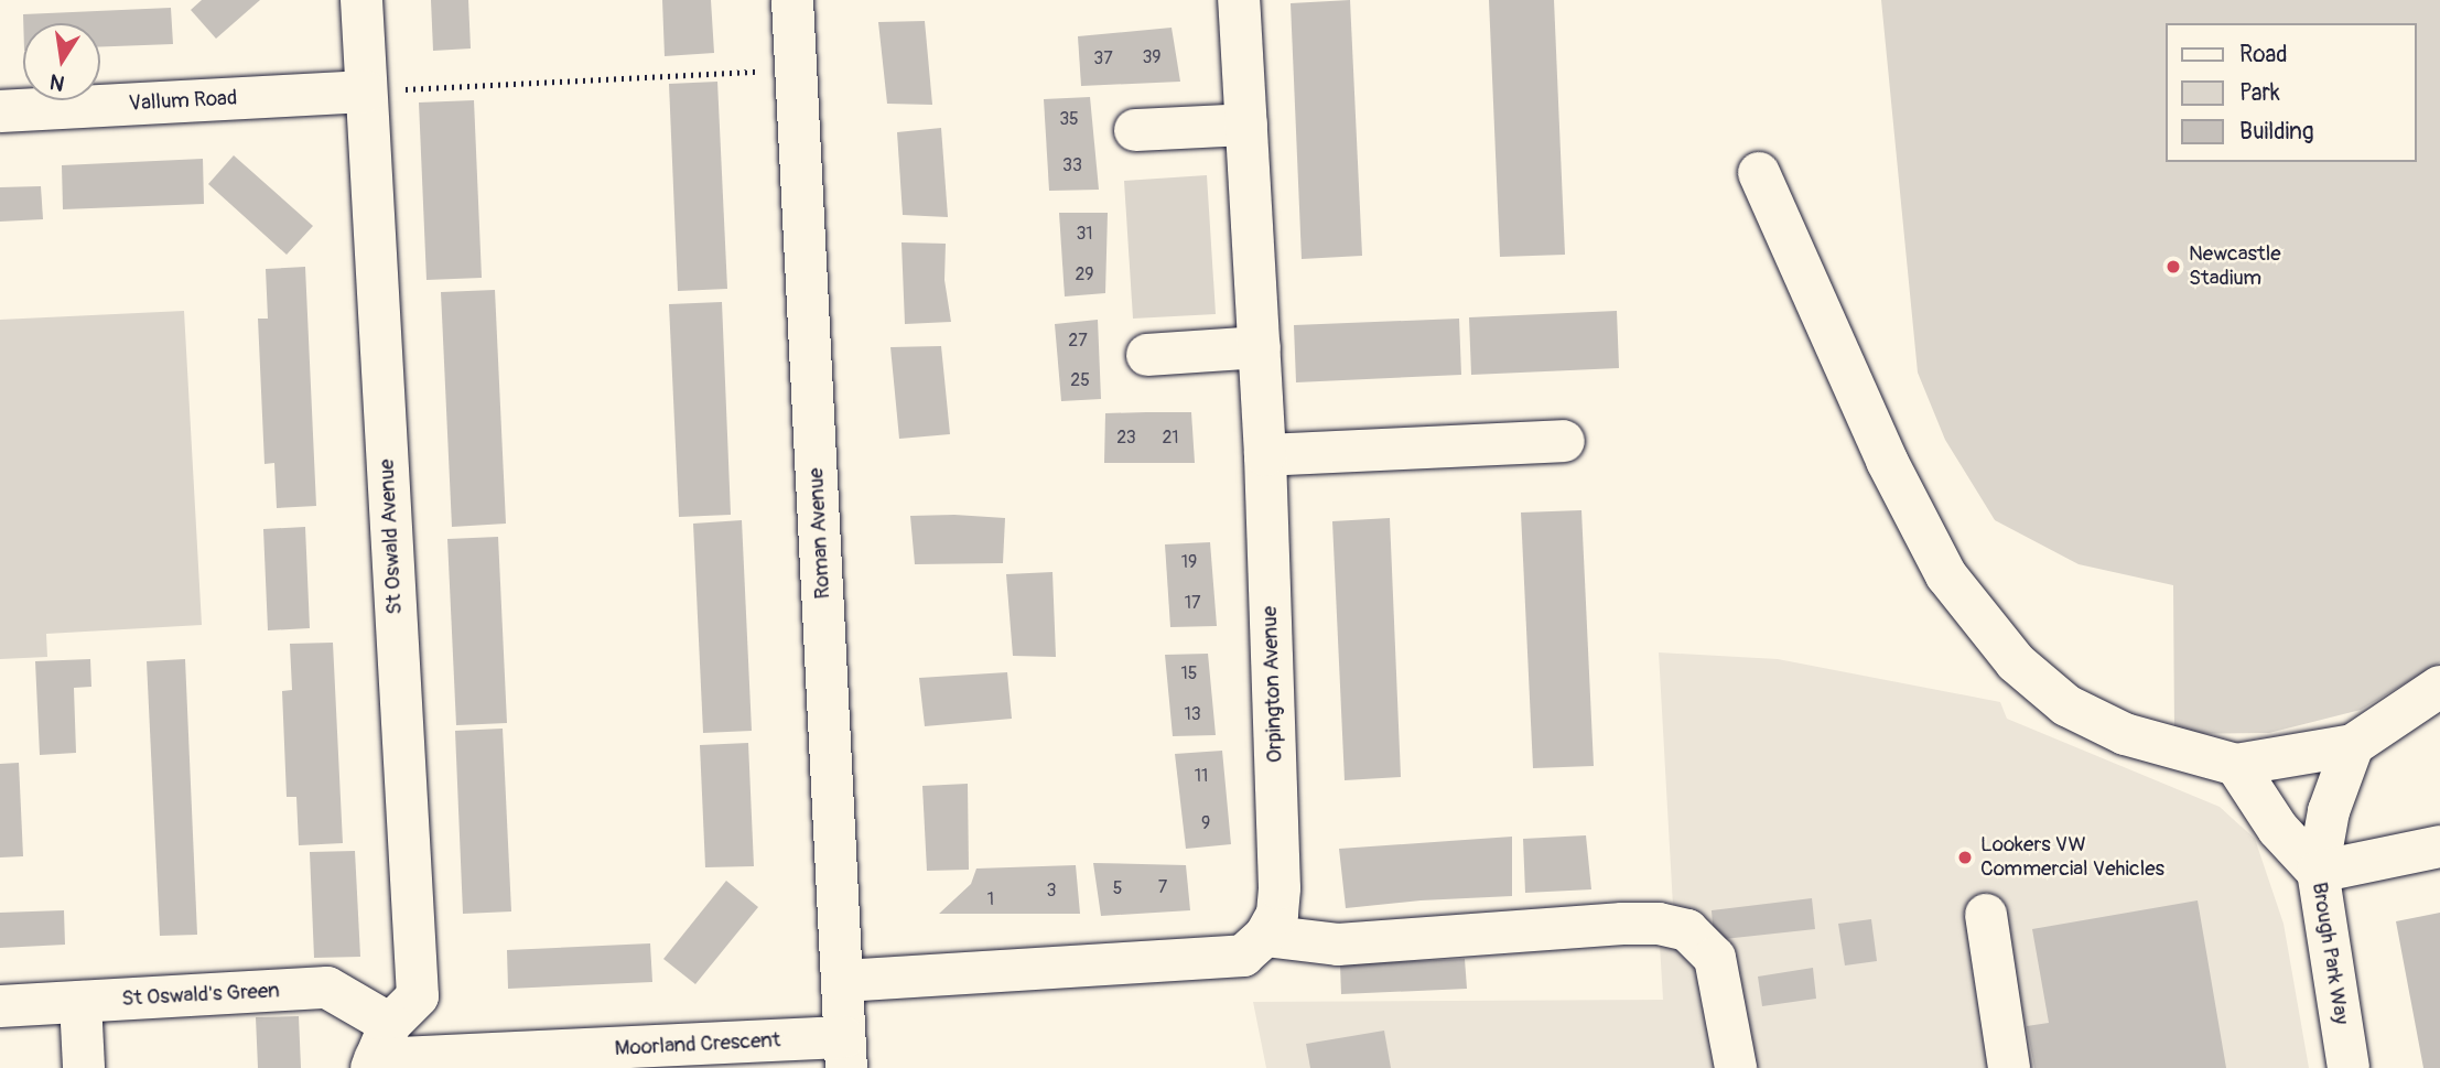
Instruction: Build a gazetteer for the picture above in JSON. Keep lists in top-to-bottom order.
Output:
{
  "streets": {
    "street": [
      "Vallum Road",
      "Roman Avenue",
      "St Oswald Avenue",
      "Orpington Avenue",
      "Brough Park Way",
      "St Oswald's Green",
      "Moorland Crescent"
    ]
  },
  "crossings": [
    ["Vallum Road", "St Oswald Avenue"],
    ["Roman Avenue", "Moorland Crescent"],
    ["St Oswald Avenue", "St Oswald's Green"],
    ["St Oswald Avenue", "Moorland Crescent"],
    ["St Oswald's Green", "Moorland Crescent"]
  ],
  "places": ["Newcastle Stadium", "Lookers VW Commercial Vehicles"],
  "house_numbers": [
    "39",
    "37",
    "35",
    "33",
    "31",
    "29",
    "27",
    "25",
    "23",
    "21",
    "19",
    "17",
    "15",
    "13",
    "11",
    "9",
    "7",
    "5",
    "3",
    "1"
  ],
  "legend": ["Road", "Park", "Building"],
  "north": "bottom"
}
